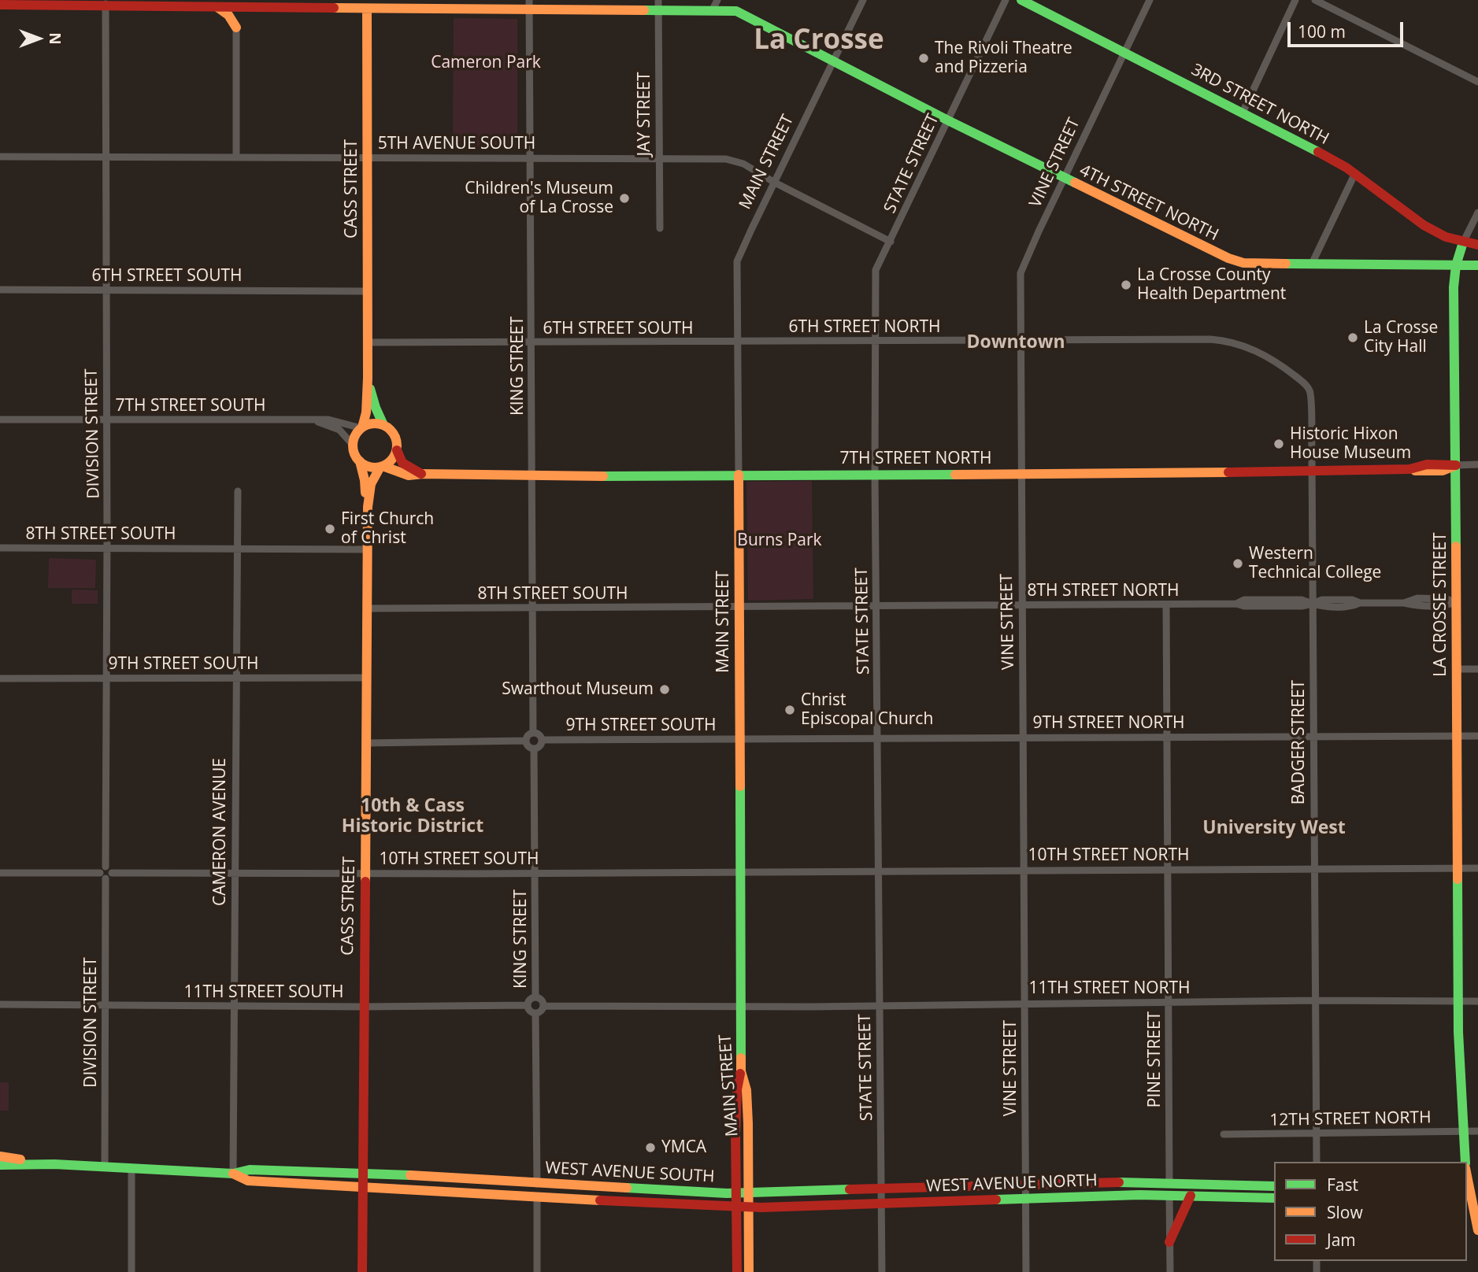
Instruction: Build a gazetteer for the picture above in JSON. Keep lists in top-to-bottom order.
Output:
{
  "streets": {
    "main road": [
      "3RD STREET NORTH",
      "MAIN STREET",
      "CASS STREET",
      "4TH STREET NORTH",
      "7TH STREET NORTH",
      "LA CROSSE STREET",
      "WEST AVENUE SOUTH",
      "WEST AVENUE NORTH"
    ],
    "street": [
      "JAY STREET",
      "5TH AVENUE SOUTH",
      "VINE STREET",
      "STATE STREET",
      "6TH STREET SOUTH",
      "6TH STREET NORTH",
      "KING STREET",
      "7TH STREET SOUTH",
      "DIVISION STREET",
      "8TH STREET SOUTH",
      "8TH STREET NORTH",
      "9TH STREET SOUTH",
      "9TH STREET NORTH",
      "BADGER STREET",
      "CAMERON AVENUE",
      "10TH STREET NORTH",
      "10TH STREET SOUTH",
      "11TH STREET NORTH",
      "11TH STREET SOUTH",
      "PINE STREET",
      "12TH STREET NORTH"
    ]
  },
  "crossings": [
    ["3RD STREET NORTH", "VINE STREET"],
    ["3RD STREET NORTH", "LA CROSSE STREET"],
    ["JAY STREET", "5TH AVENUE SOUTH"],
    ["JAY STREET", "4TH STREET NORTH"],
    ["5TH AVENUE SOUTH", "MAIN STREET"],
    ["5TH AVENUE SOUTH", "STATE STREET"],
    ["5TH AVENUE SOUTH", "CASS STREET"],
    ["5TH AVENUE SOUTH", "KING STREET"],
    ["5TH AVENUE SOUTH", "DIVISION STREET"],
    ["MAIN STREET", "4TH STREET NORTH"],
    ["MAIN STREET", "6TH STREET SOUTH"],
    ["MAIN STREET", "6TH STREET NORTH"],
    ["MAIN STREET", "7TH STREET NORTH"],
    ["MAIN STREET", "8TH STREET SOUTH"],
    ["MAIN STREET", "8TH STREET NORTH"],
    ["MAIN STREET", "9TH STREET SOUTH"],
    ["MAIN STREET", "9TH STREET NORTH"],
    ["MAIN STREET", "10TH STREET NORTH"],
    ["MAIN STREET", "10TH STREET SOUTH"],
    ["MAIN STREET", "11TH STREET NORTH"],
    ["MAIN STREET", "WEST AVENUE SOUTH"],
    ["MAIN STREET", "WEST AVENUE NORTH"],
    ["VINE STREET", "4TH STREET NORTH"],
    ["VINE STREET", "6TH STREET NORTH"],
    ["VINE STREET", "7TH STREET NORTH"],
    ["VINE STREET", "8TH STREET NORTH"],
    ["VINE STREET", "9TH STREET NORTH"],
    ["VINE STREET", "10TH STREET NORTH"],
    ["VINE STREET", "11TH STREET NORTH"],
    ["VINE STREET", "WEST AVENUE SOUTH"],
    ["VINE STREET", "WEST AVENUE NORTH"],
    ["STATE STREET", "4TH STREET NORTH"],
    ["STATE STREET", "6TH STREET NORTH"],
    ["STATE STREET", "7TH STREET NORTH"],
    ["STATE STREET", "8TH STREET NORTH"],
    ["STATE STREET", "9TH STREET NORTH"],
    ["STATE STREET", "10TH STREET NORTH"],
    ["STATE STREET", "11TH STREET NORTH"],
    ["STATE STREET", "WEST AVENUE SOUTH"],
    ["STATE STREET", "WEST AVENUE NORTH"],
    ["CASS STREET", "4TH STREET NORTH"],
    ["CASS STREET", "6TH STREET SOUTH"],
    ["CASS STREET", "7TH STREET SOUTH"],
    ["CASS STREET", "7TH STREET NORTH"],
    ["CASS STREET", "8TH STREET SOUTH"],
    ["CASS STREET", "9TH STREET SOUTH"],
    ["CASS STREET", "10TH STREET SOUTH"],
    ["CASS STREET", "11TH STREET SOUTH"],
    ["CASS STREET", "WEST AVENUE SOUTH"],
    ["4TH STREET NORTH", "KING STREET"],
    ["4TH STREET NORTH", "DIVISION STREET"],
    ["4TH STREET NORTH", "LA CROSSE STREET"],
    ["6TH STREET SOUTH", "6TH STREET NORTH"],
    ["6TH STREET SOUTH", "KING STREET"],
    ["6TH STREET SOUTH", "DIVISION STREET"],
    ["6TH STREET NORTH", "BADGER STREET"],
    ["KING STREET", "7TH STREET NORTH"],
    ["KING STREET", "8TH STREET SOUTH"],
    ["KING STREET", "9TH STREET SOUTH"],
    ["KING STREET", "10TH STREET SOUTH"],
    ["KING STREET", "11TH STREET SOUTH"],
    ["KING STREET", "WEST AVENUE SOUTH"],
    ["7TH STREET SOUTH", "DIVISION STREET"],
    ["7TH STREET SOUTH", "7TH STREET NORTH"],
    ["DIVISION STREET", "8TH STREET SOUTH"],
    ["DIVISION STREET", "9TH STREET SOUTH"],
    ["DIVISION STREET", "10TH STREET SOUTH"],
    ["DIVISION STREET", "11TH STREET SOUTH"],
    ["DIVISION STREET", "WEST AVENUE SOUTH"],
    ["7TH STREET NORTH", "LA CROSSE STREET"],
    ["7TH STREET NORTH", "BADGER STREET"],
    ["8TH STREET SOUTH", "8TH STREET NORTH"],
    ["8TH STREET SOUTH", "CAMERON AVENUE"],
    ["8TH STREET NORTH", "LA CROSSE STREET"],
    ["8TH STREET NORTH", "BADGER STREET"],
    ["8TH STREET NORTH", "PINE STREET"],
    ["LA CROSSE STREET", "9TH STREET NORTH"],
    ["LA CROSSE STREET", "10TH STREET NORTH"],
    ["LA CROSSE STREET", "11TH STREET NORTH"],
    ["LA CROSSE STREET", "12TH STREET NORTH"],
    ["9TH STREET SOUTH", "9TH STREET NORTH"],
    ["9TH STREET SOUTH", "CAMERON AVENUE"],
    ["9TH STREET NORTH", "BADGER STREET"],
    ["9TH STREET NORTH", "PINE STREET"],
    ["BADGER STREET", "10TH STREET NORTH"],
    ["BADGER STREET", "11TH STREET NORTH"],
    ["BADGER STREET", "12TH STREET NORTH"],
    ["CAMERON AVENUE", "10TH STREET SOUTH"],
    ["CAMERON AVENUE", "11TH STREET SOUTH"],
    ["CAMERON AVENUE", "WEST AVENUE SOUTH"],
    ["10TH STREET NORTH", "10TH STREET SOUTH"],
    ["10TH STREET NORTH", "PINE STREET"],
    ["11TH STREET NORTH", "PINE STREET"],
    ["PINE STREET", "WEST AVENUE NORTH"],
    ["WEST AVENUE SOUTH", "WEST AVENUE NORTH"]
  ],
  "districts": [
    "La Crosse",
    "Downtown",
    "10th & Cass Historic District",
    "University West"
  ],
  "parks": ["Cameron Park", "Burns Park"],
  "places": [
    "The Rivoli Theatre and Pizzeria",
    "Children's Museum of La Crosse",
    "La Crosse County Health Department",
    "La Crosse City Hall",
    "Historic Hixon House Museum",
    "First Church of Christ",
    "Western Technical College",
    "Swarthout Museum",
    "Christ Episcopal Church",
    "YMCA"
  ],
  "legend": ["Fast", "Slow", "Jam"],
  "scale_bar": "100 m",
  "north": "right"
}
